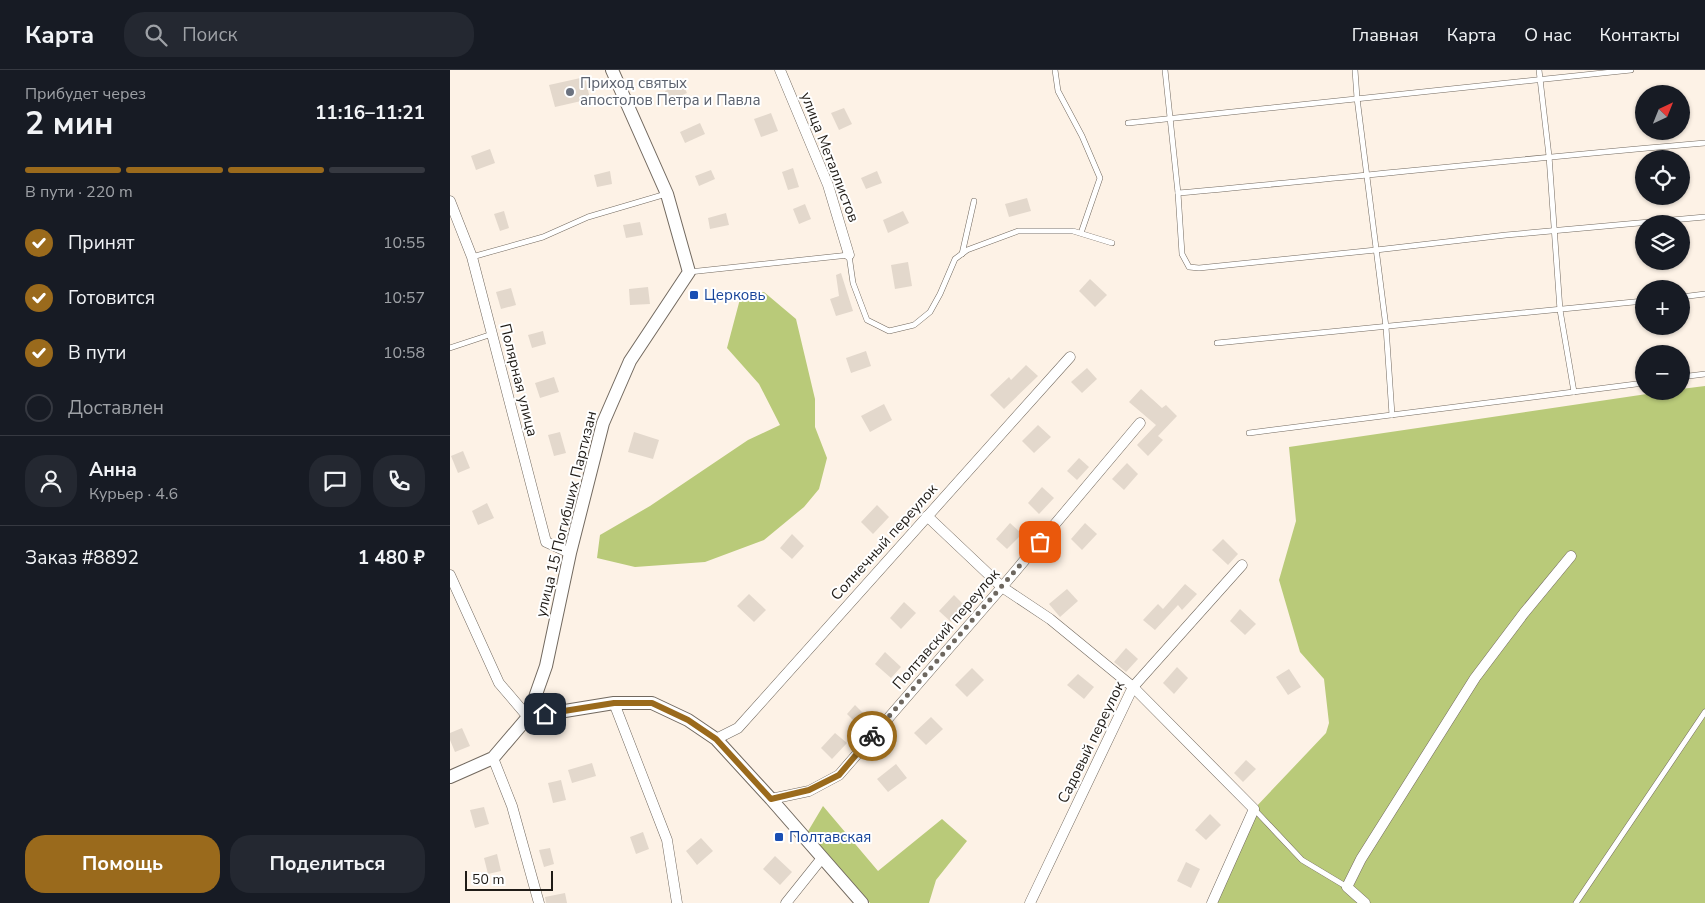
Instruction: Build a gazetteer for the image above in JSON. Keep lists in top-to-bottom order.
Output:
{
  "streets": {
    "street": [
      "улица Металлистов",
      "Полярная улица",
      "улица 15 Погибших Партизан",
      "Солнечный переулок",
      "Полтавский переулок",
      "Садовый переулок"
    ]
  },
  "crossings": [
    ["Полярная улица", "улица 15 Погибших Партизан"]
  ],
  "places": {
    "other": ["Приход святых апостолов Петра и Павла"],
    "transit": ["Церковь", "Полтавская"]
  },
  "scale_bar": "50 m",
  "north": "top right",
  "page": {
    "header": "Карта",
    "search": "Поиск",
    "nav": [
      "Главная",
      "Карта",
      "О нас",
      "Контакты"
    ],
    "heading": ["2 мин", "Прибудет через", "11:16–11:21"],
    "panel": [
      "Анна",
      "Курьер · 4.6",
      "Заказ #8892",
      "1 480 ₽"
    ],
    "map_buttons": ["+", "−"],
    "bar": "В пути · 220 m",
    "list": [
      ["Принят", "10:55"],
      ["Готовится", "10:57"],
      ["В пути", "10:58"],
      "Доставлен"
    ],
    "buttons": ["Помощь", "Поделиться"],
    "scale": "50 m"
  }
}
